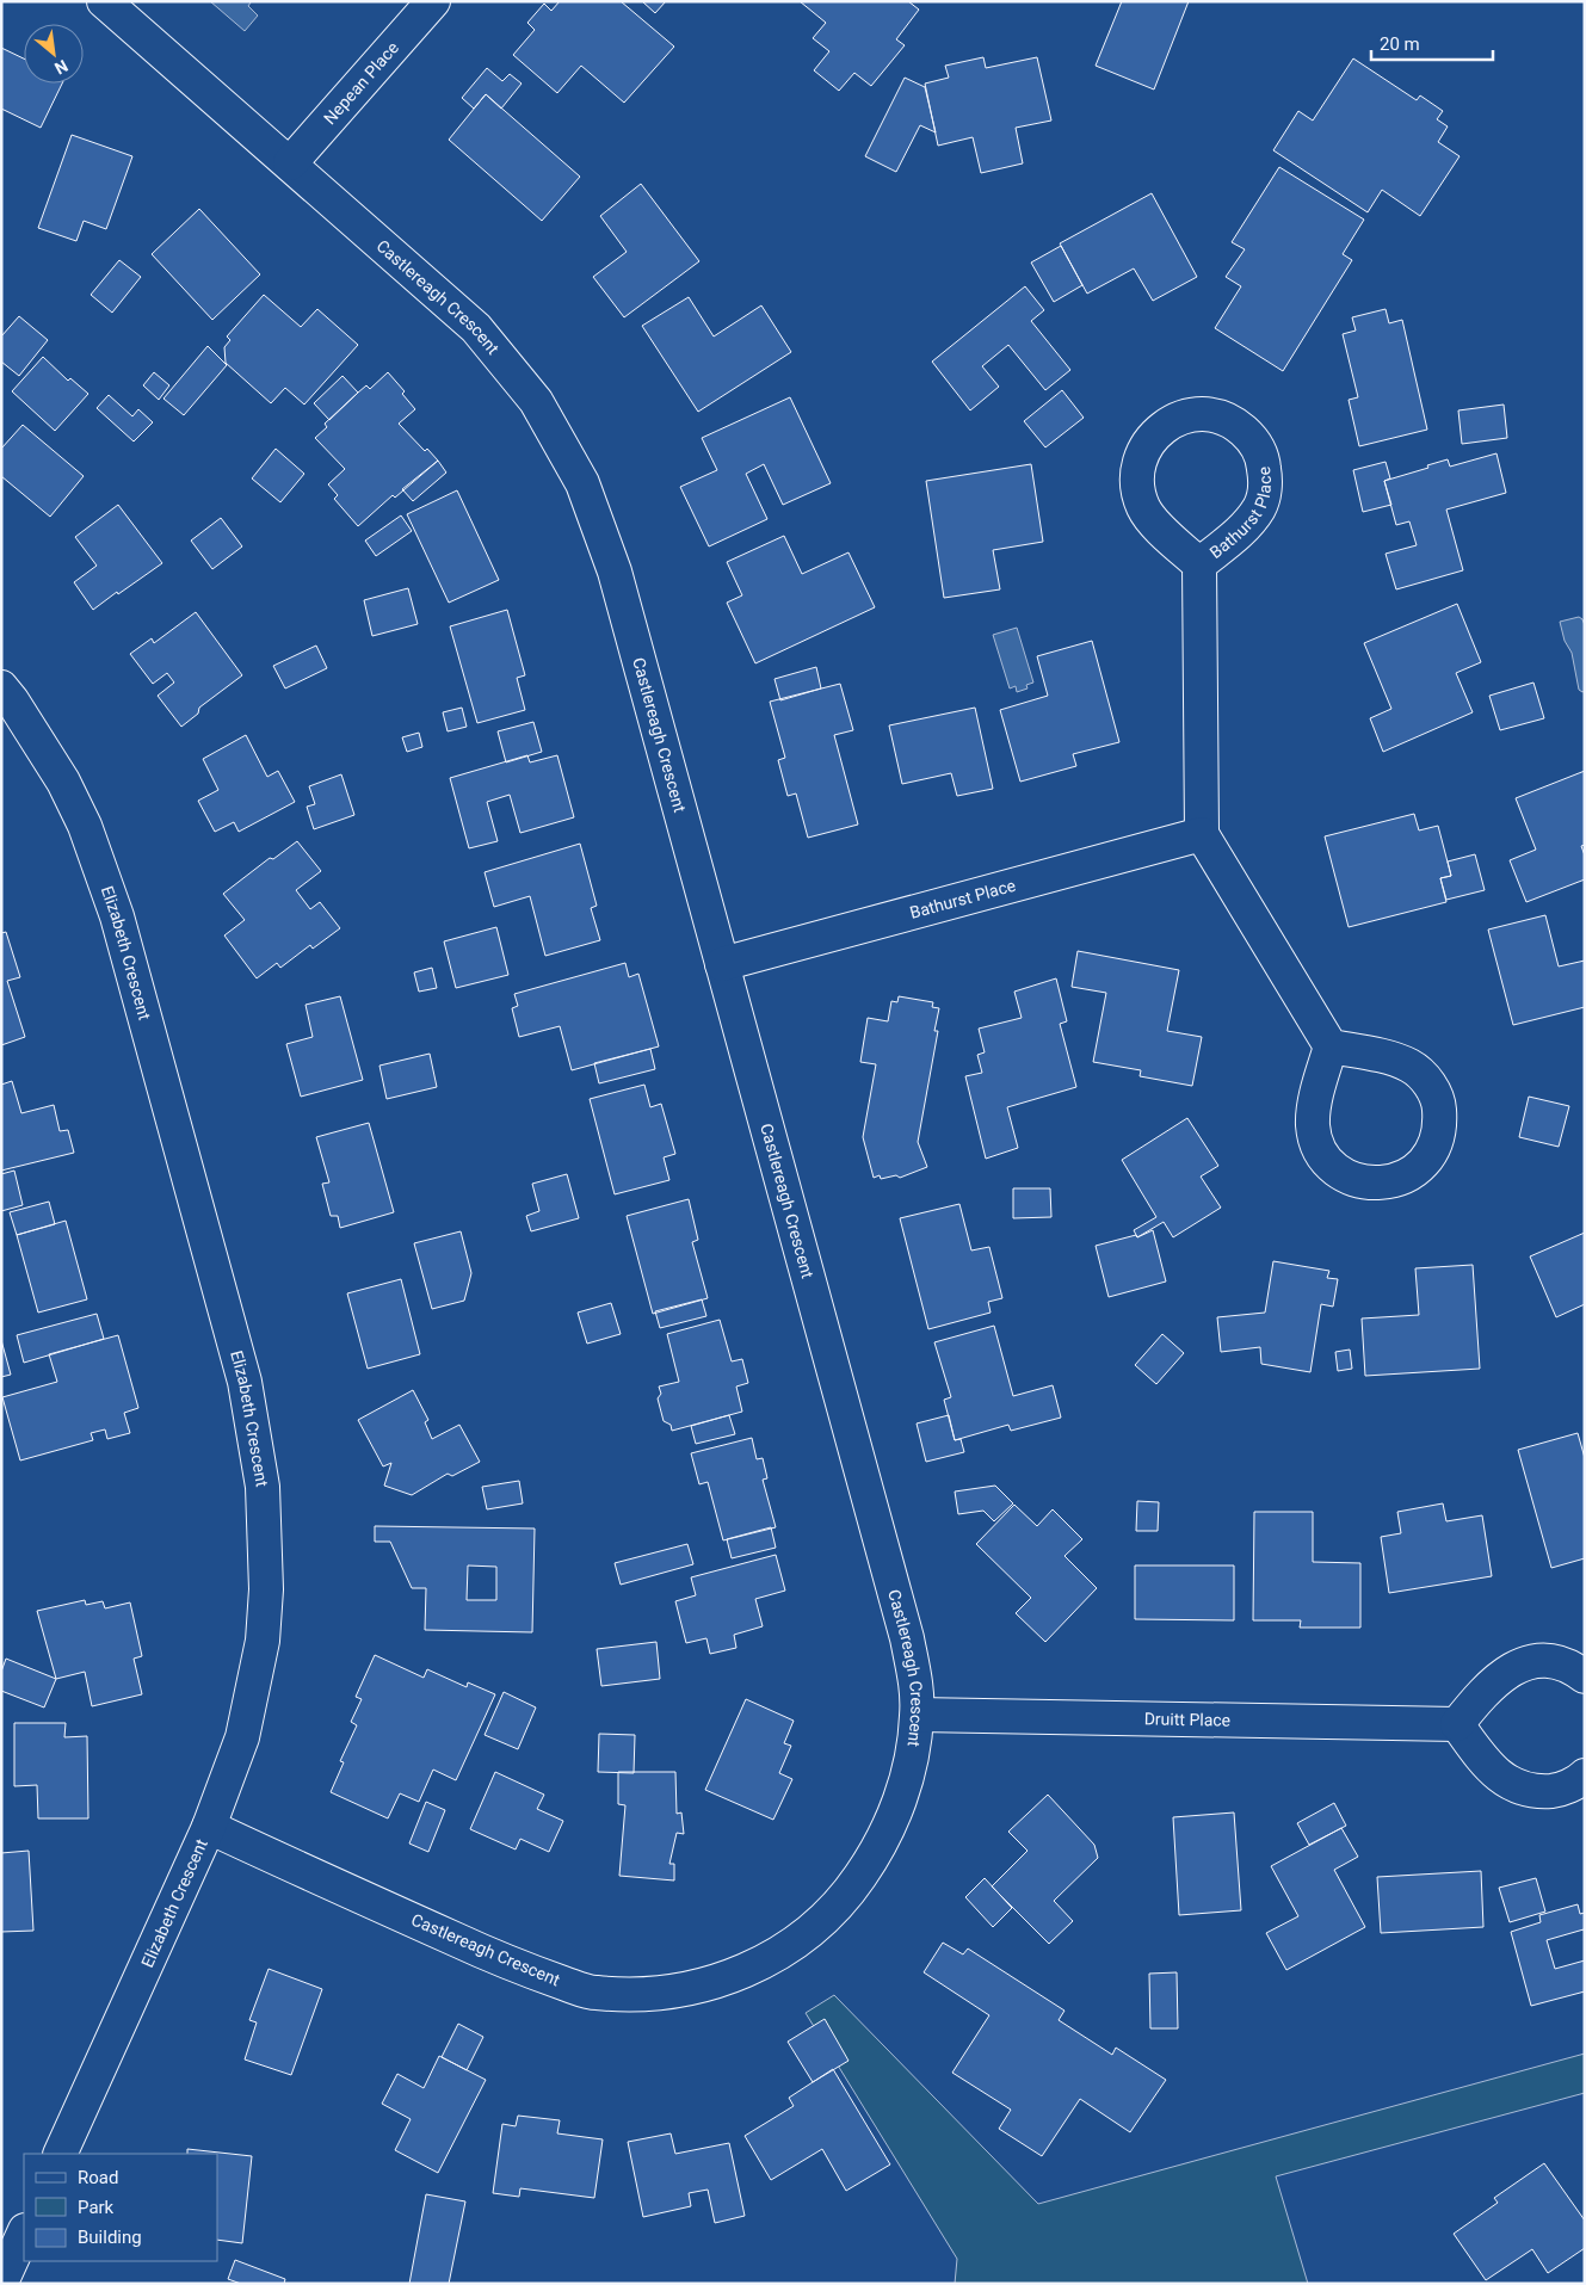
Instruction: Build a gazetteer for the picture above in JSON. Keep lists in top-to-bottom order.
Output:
{
  "streets": {
    "street": [
      "Nepean Place",
      "Castlereagh Crescent",
      "Bathurst Place",
      "Elizabeth Crescent",
      "Druitt Place"
    ]
  },
  "crossings": [
    ["Nepean Place", "Castlereagh Crescent"],
    ["Castlereagh Crescent", "Bathurst Place"],
    ["Castlereagh Crescent", "Elizabeth Crescent"],
    ["Castlereagh Crescent", "Druitt Place"]
  ],
  "legend": ["Road", "Park", "Building"],
  "scale_bar": "20 m",
  "north": "bottom right"
}
